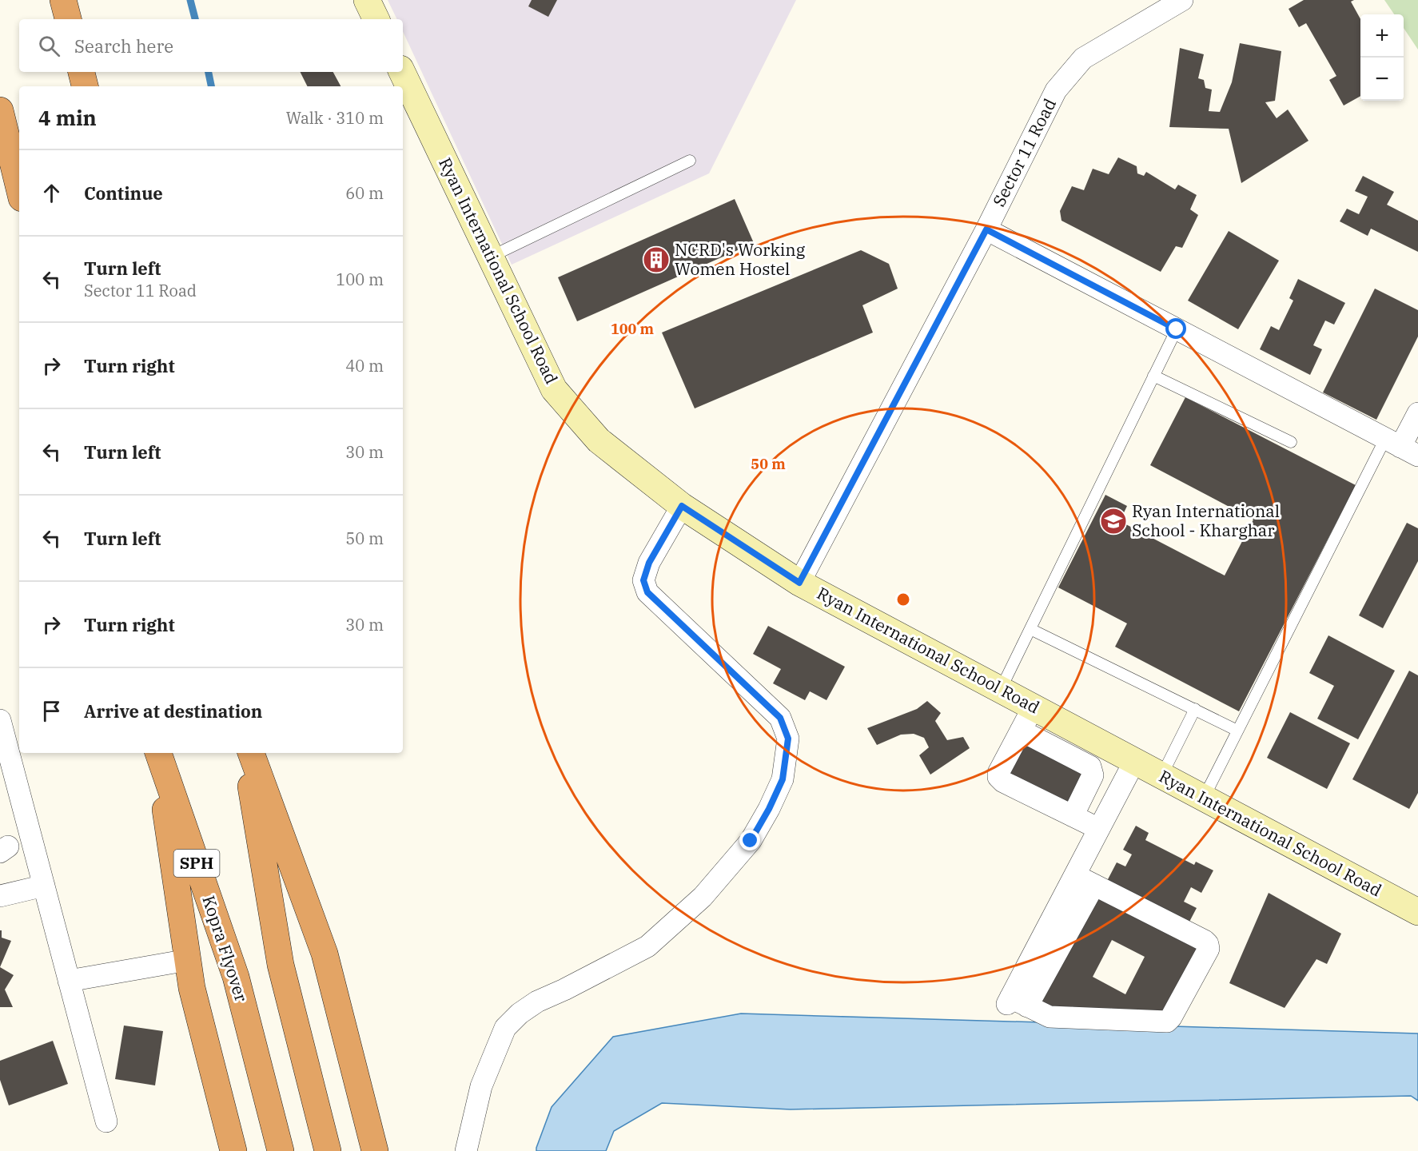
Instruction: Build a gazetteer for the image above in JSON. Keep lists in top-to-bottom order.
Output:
{
  "streets": {
    "highway": ["SPH", "Kopra Flyover"],
    "street": ["Sector 11 Road", "Ryan International School Road"]
  },
  "crossings": [
    ["Sector 11 Road", "Ryan International School Road"]
  ],
  "places": {
    "building": ["NCRD's Working Women Hostel"],
    "school or university": ["Ryan International School - Kharghar"]
  },
  "page": {
    "map_buttons": ["+", "−"],
    "search": "Search here",
    "heading": ["4 min", "Walk · 310 m"],
    "list": [
      ["Continue", "60 m"],
      ["Turn left", "Sector 11 Road", "100 m"],
      ["Turn right", "40 m"],
      ["Turn left", "30 m"],
      ["Turn left", "50 m"],
      ["Turn right", "30 m"],
      "Arrive at destination"
    ]
  },
  "rings": ["100 m", "50 m"]
}
